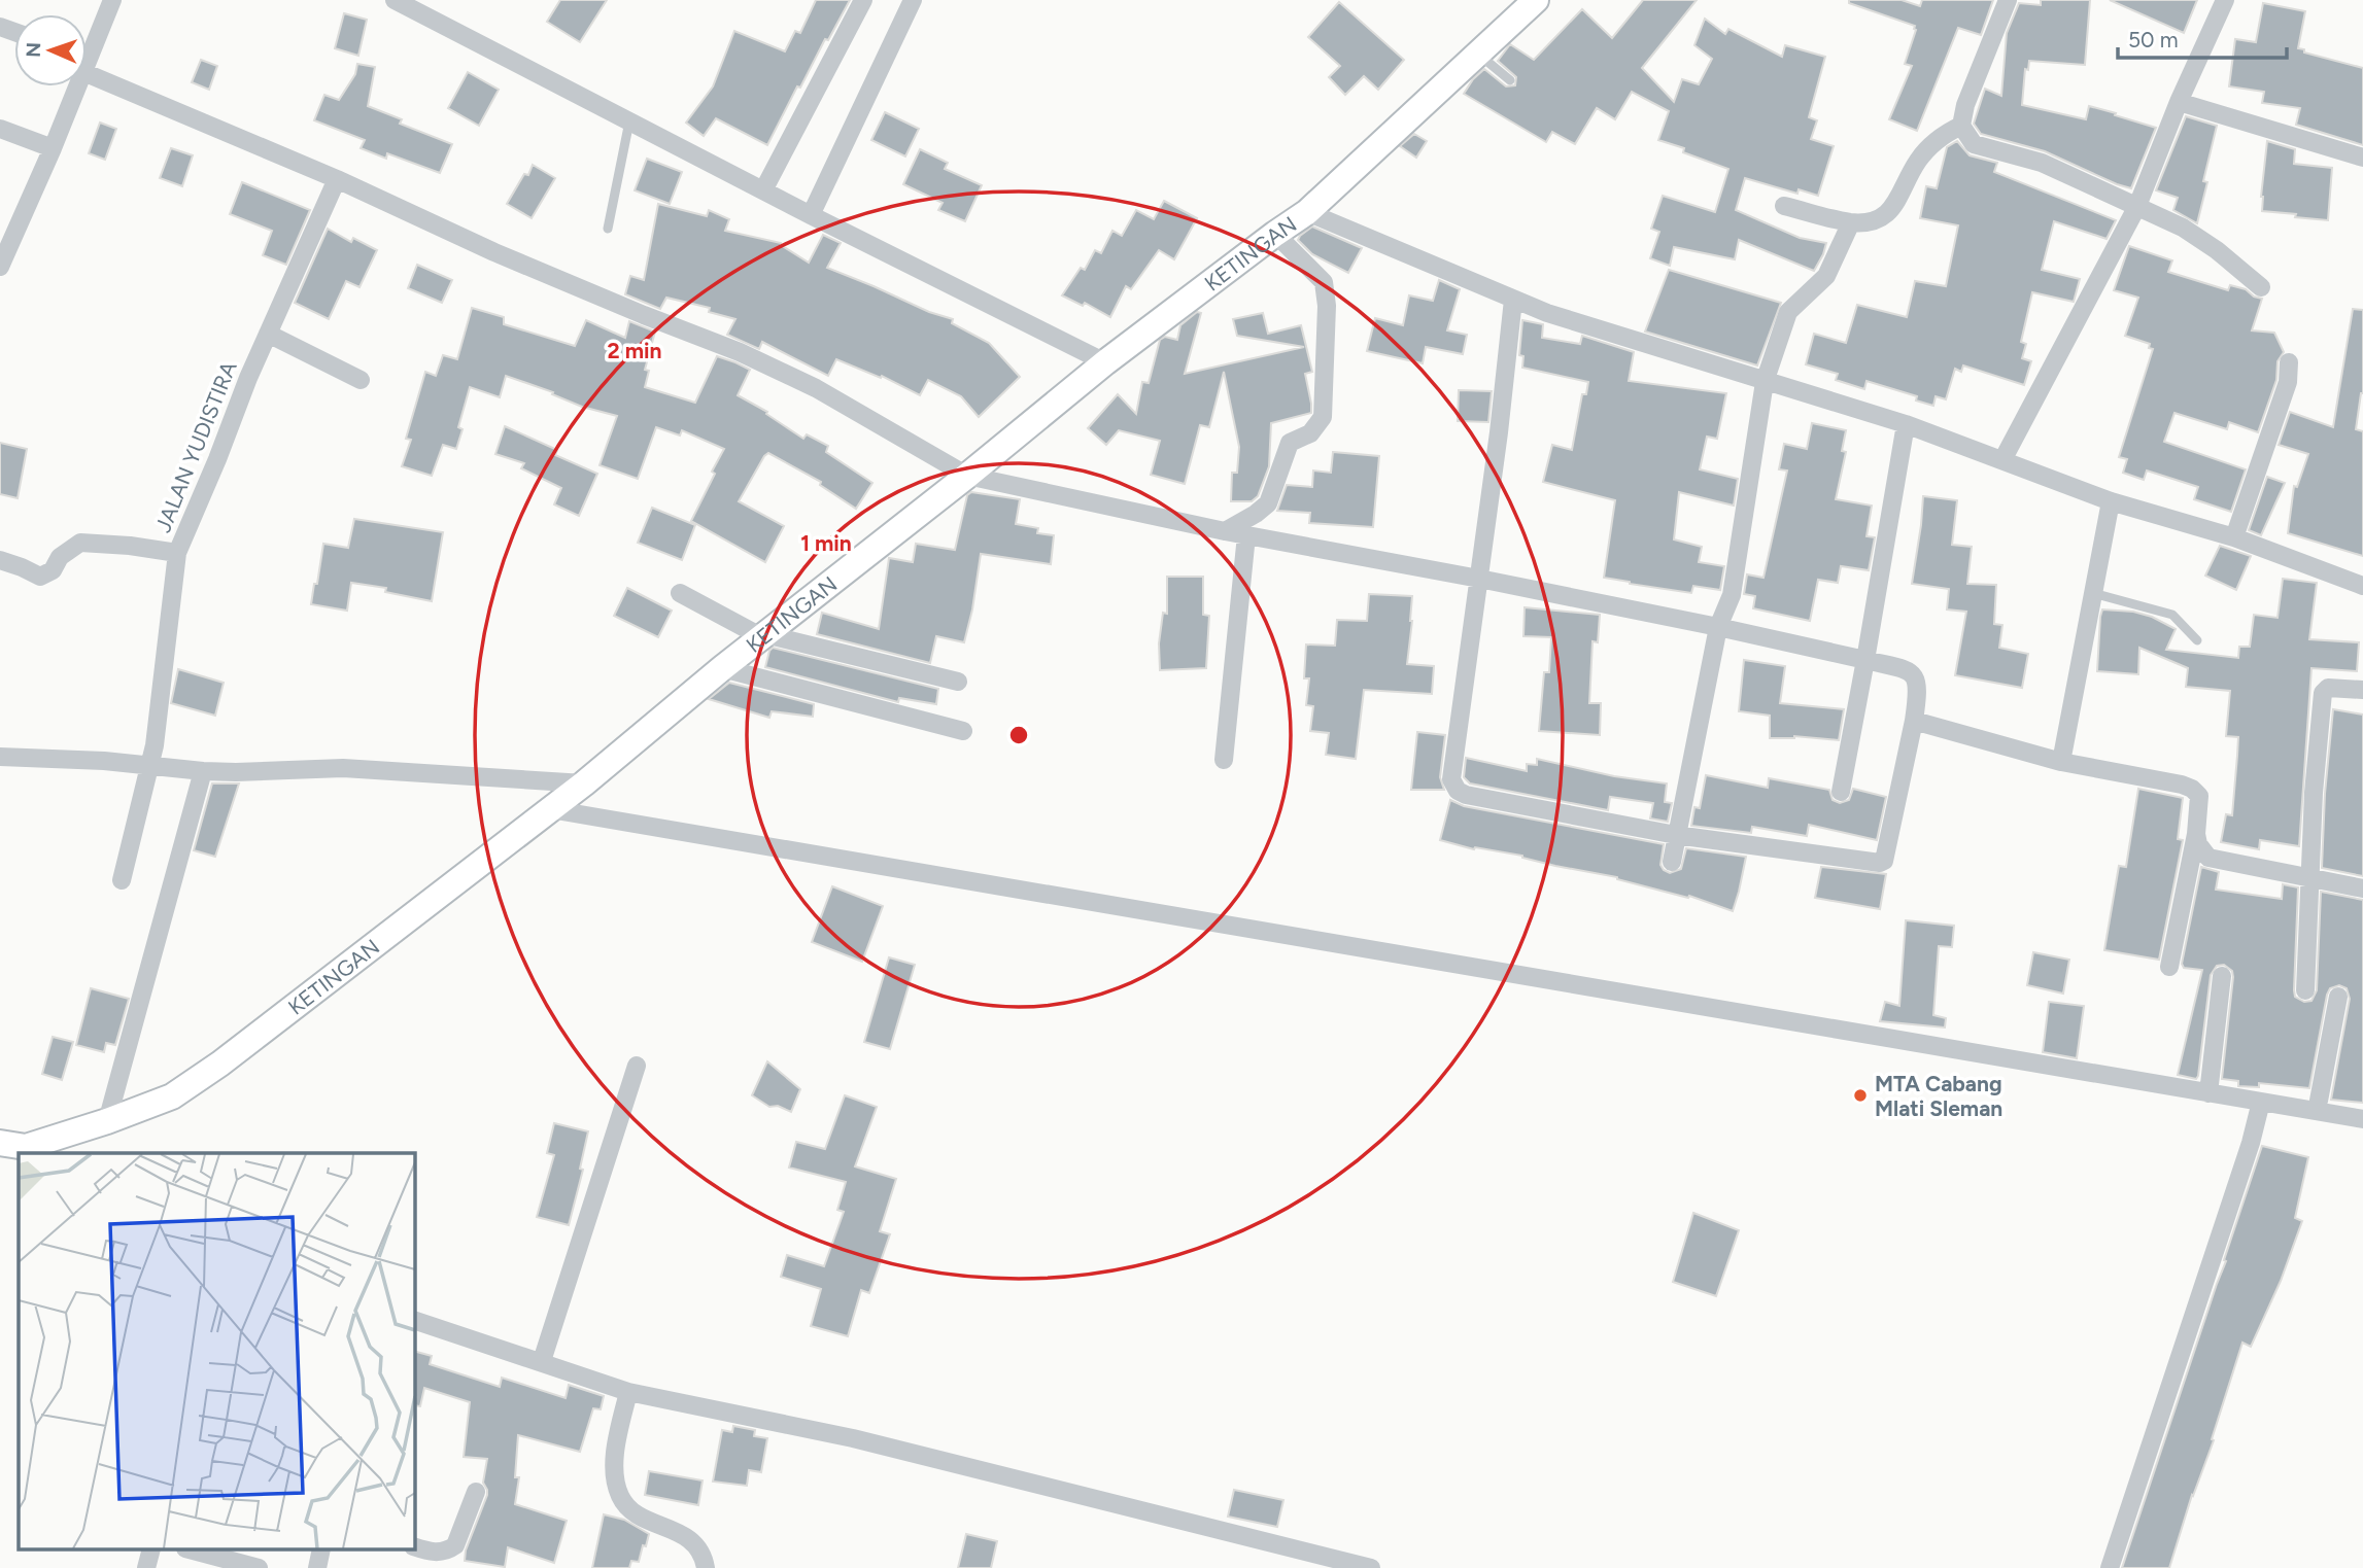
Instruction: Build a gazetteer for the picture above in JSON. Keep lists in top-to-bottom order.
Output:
{
  "streets": {
    "street": ["KETINGAN", "JALAN YUDISTIRA"]
  },
  "places": ["MTA Cabang Mlati Sleman"],
  "scale_bar": "50 m",
  "north": "left",
  "rings": ["2 min", "1 min"]
}
